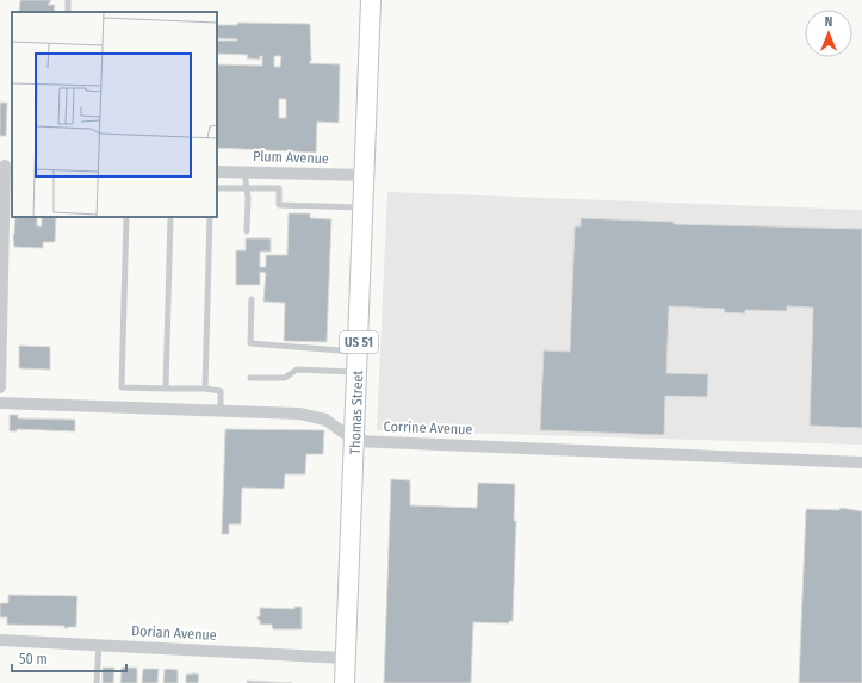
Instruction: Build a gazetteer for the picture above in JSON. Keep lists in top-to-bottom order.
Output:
{
  "streets": {
    "main road": ["US 51", "Thomas Street"],
    "street": ["Plum Avenue", "Corrine Avenue", "Dorian Avenue"]
  },
  "crossings": [
    ["Plum Avenue", "Thomas Street"],
    ["Thomas Street", "Corrine Avenue"],
    ["Thomas Street", "Dorian Avenue"]
  ],
  "scale_bar": "50 m",
  "north": "top"
}
